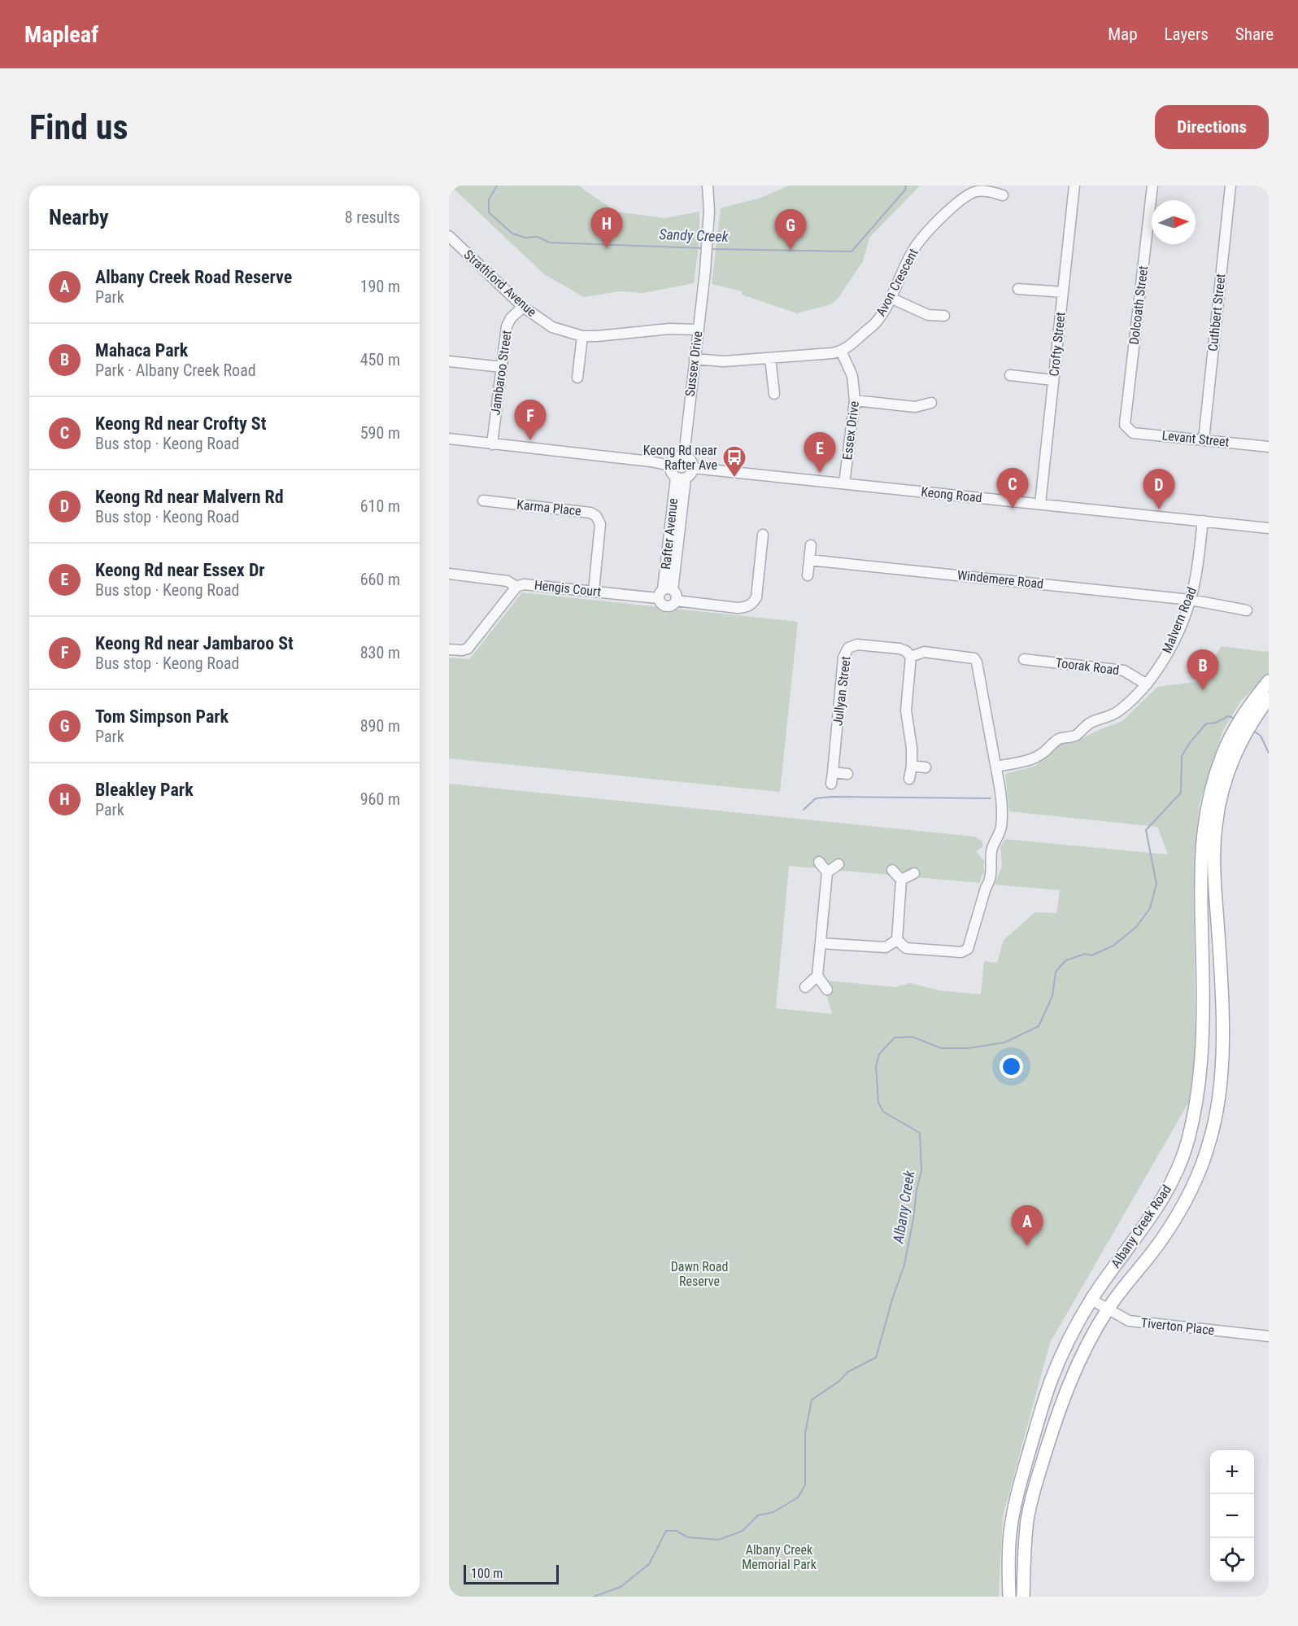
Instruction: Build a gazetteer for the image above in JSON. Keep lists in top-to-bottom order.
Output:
{
  "streets": {
    "main road": ["Albany Creek Road"],
    "street": [
      "Avon Crescent",
      "Strathford Avenue",
      "Dolcoath Street",
      "Cuthbert Street",
      "Crofty Street",
      "Sussex Drive",
      "Jambaroo Street",
      "Essex Drive",
      "Levant Street",
      "Keong Road",
      "Karma Place",
      "Rafter Avenue",
      "Windemere Road",
      "Hengis Court",
      "Malvern Road",
      "Toorak Road",
      "Jullyan Street",
      "Tiverton Place"
    ]
  },
  "crossings": [
    ["Avon Crescent", "Sussex Drive"],
    ["Avon Crescent", "Essex Drive"],
    ["Strathford Avenue", "Sussex Drive"],
    ["Strathford Avenue", "Jambaroo Street"],
    ["Dolcoath Street", "Levant Street"],
    ["Cuthbert Street", "Levant Street"],
    ["Crofty Street", "Keong Road"],
    ["Sussex Drive", "Keong Road"],
    ["Sussex Drive", "Rafter Avenue"],
    ["Essex Drive", "Keong Road"],
    ["Keong Road", "Rafter Avenue"],
    ["Keong Road", "Malvern Road"],
    ["Karma Place", "Hengis Court"],
    ["Rafter Avenue", "Hengis Court"],
    ["Windemere Road", "Malvern Road"],
    ["Malvern Road", "Toorak Road"],
    ["Albany Creek Road", "Tiverton Place"]
  ],
  "water": ["Sandy Creek", "Albany Creek"],
  "parks": ["Dawn Road Reserve", "Albany Creek Memorial Park"],
  "places": {
    "bus stop": ["Keong Rd near Rafter Ave"]
  },
  "scale_bar": "100 m",
  "north": "right",
  "page": {
    "header": "Mapleaf",
    "nav": ["Map", "Layers", "Share"],
    "buttons": "Directions",
    "title": "Find us",
    "heading": ["Nearby", "8 results"],
    "pins": [
      "H",
      "G",
      "F",
      "E",
      "C",
      "D",
      "B",
      "A"
    ],
    "list": [
      {
        "mark": "A",
        "name": "Albany Creek Road Reserve",
        "note": "Park",
        "value": "190 m"
      },
      {
        "mark": "B",
        "name": "Mahaca Park",
        "note": "Park · Albany Creek Road",
        "value": "450 m"
      },
      {
        "mark": "C",
        "name": "Keong Rd near Crofty St",
        "note": "Bus stop · Keong Road",
        "value": "590 m"
      },
      {
        "mark": "D",
        "name": "Keong Rd near Malvern Rd",
        "note": "Bus stop · Keong Road",
        "value": "610 m"
      },
      {
        "mark": "E",
        "name": "Keong Rd near Essex Dr",
        "note": "Bus stop · Keong Road",
        "value": "660 m"
      },
      {
        "mark": "F",
        "name": "Keong Rd near Jambaroo St",
        "note": "Bus stop · Keong Road",
        "value": "830 m"
      },
      {
        "mark": "G",
        "name": "Tom Simpson Park",
        "note": "Park",
        "value": "890 m"
      },
      {
        "mark": "H",
        "name": "Bleakley Park",
        "note": "Park",
        "value": "960 m"
      }
    ],
    "map_buttons": ["+", "−"],
    "scale": "100 m"
  }
}
